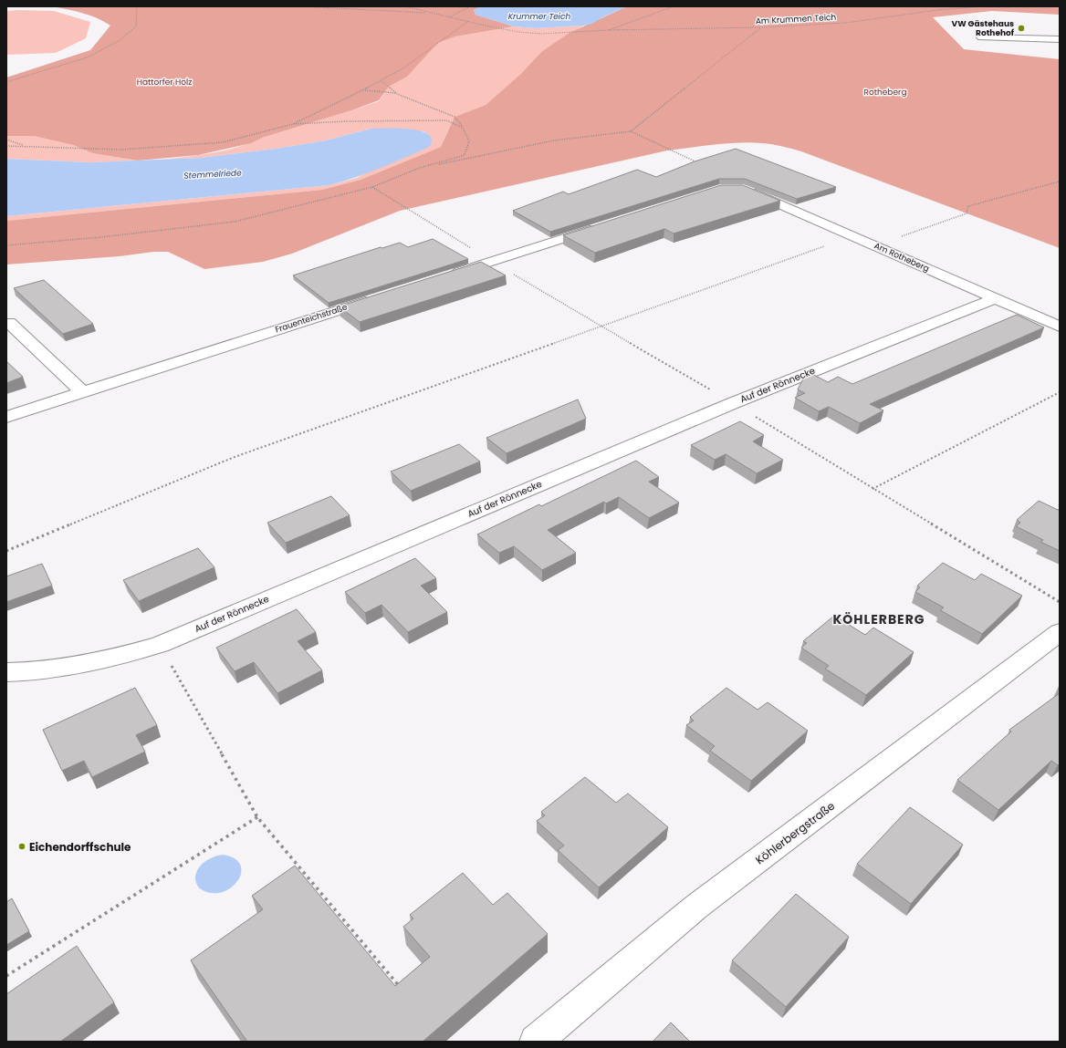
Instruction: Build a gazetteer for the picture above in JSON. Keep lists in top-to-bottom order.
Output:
{
  "streets": {
    "street": [
      "Am Rotheberg",
      "Frauenteichstraße",
      "Auf der Rönnecke",
      "Köhlerbergstraße"
    ],
    "path": ["Am Krummen Teich"]
  },
  "crossings": [
    ["Am Rotheberg", "Auf der Rönnecke"]
  ],
  "districts": ["KÖHLERBERG"],
  "water": ["Krummer Teich", "Stemmelriede"],
  "parks": ["Hattorfer Holz", "Rotheberg"],
  "places": ["VW Gästehaus Rothehof", "Eichendorffschule"]
}
